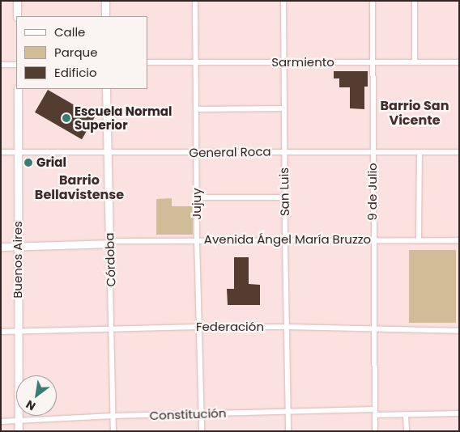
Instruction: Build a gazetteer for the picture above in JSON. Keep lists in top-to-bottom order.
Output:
{
  "streets": {
    "street": [
      "Sarmiento",
      "General Roca",
      "San Luis",
      "9 de Julio",
      "Jujuy",
      "Avenida Ángel María Bruzzo",
      "Buenos Aires",
      "Córdoba",
      "Federación",
      "Constitución"
    ]
  },
  "crossings": [
    ["Sarmiento", "San Luis"],
    ["Sarmiento", "9 de Julio"],
    ["Sarmiento", "Jujuy"],
    ["General Roca", "San Luis"],
    ["General Roca", "9 de Julio"],
    ["General Roca", "Jujuy"],
    ["General Roca", "Buenos Aires"],
    ["General Roca", "Córdoba"],
    ["San Luis", "Avenida Ángel María Bruzzo"],
    ["San Luis", "Federación"],
    ["San Luis", "Constitución"],
    ["9 de Julio", "Avenida Ángel María Bruzzo"],
    ["9 de Julio", "Federación"],
    ["9 de Julio", "Constitución"],
    ["Jujuy", "Avenida Ángel María Bruzzo"],
    ["Jujuy", "Federación"],
    ["Jujuy", "Constitución"],
    ["Avenida Ángel María Bruzzo", "Buenos Aires"],
    ["Avenida Ángel María Bruzzo", "Córdoba"],
    ["Buenos Aires", "Federación"],
    ["Buenos Aires", "Constitución"],
    ["Córdoba", "Federación"],
    ["Córdoba", "Constitución"]
  ],
  "districts": ["Barrio San Vicente", "Barrio Bellavistense"],
  "places": ["Escuela Normal Superior", "Grial"],
  "legend": ["Calle", "Parque", "Edificio"],
  "north": "bottom left"
}
